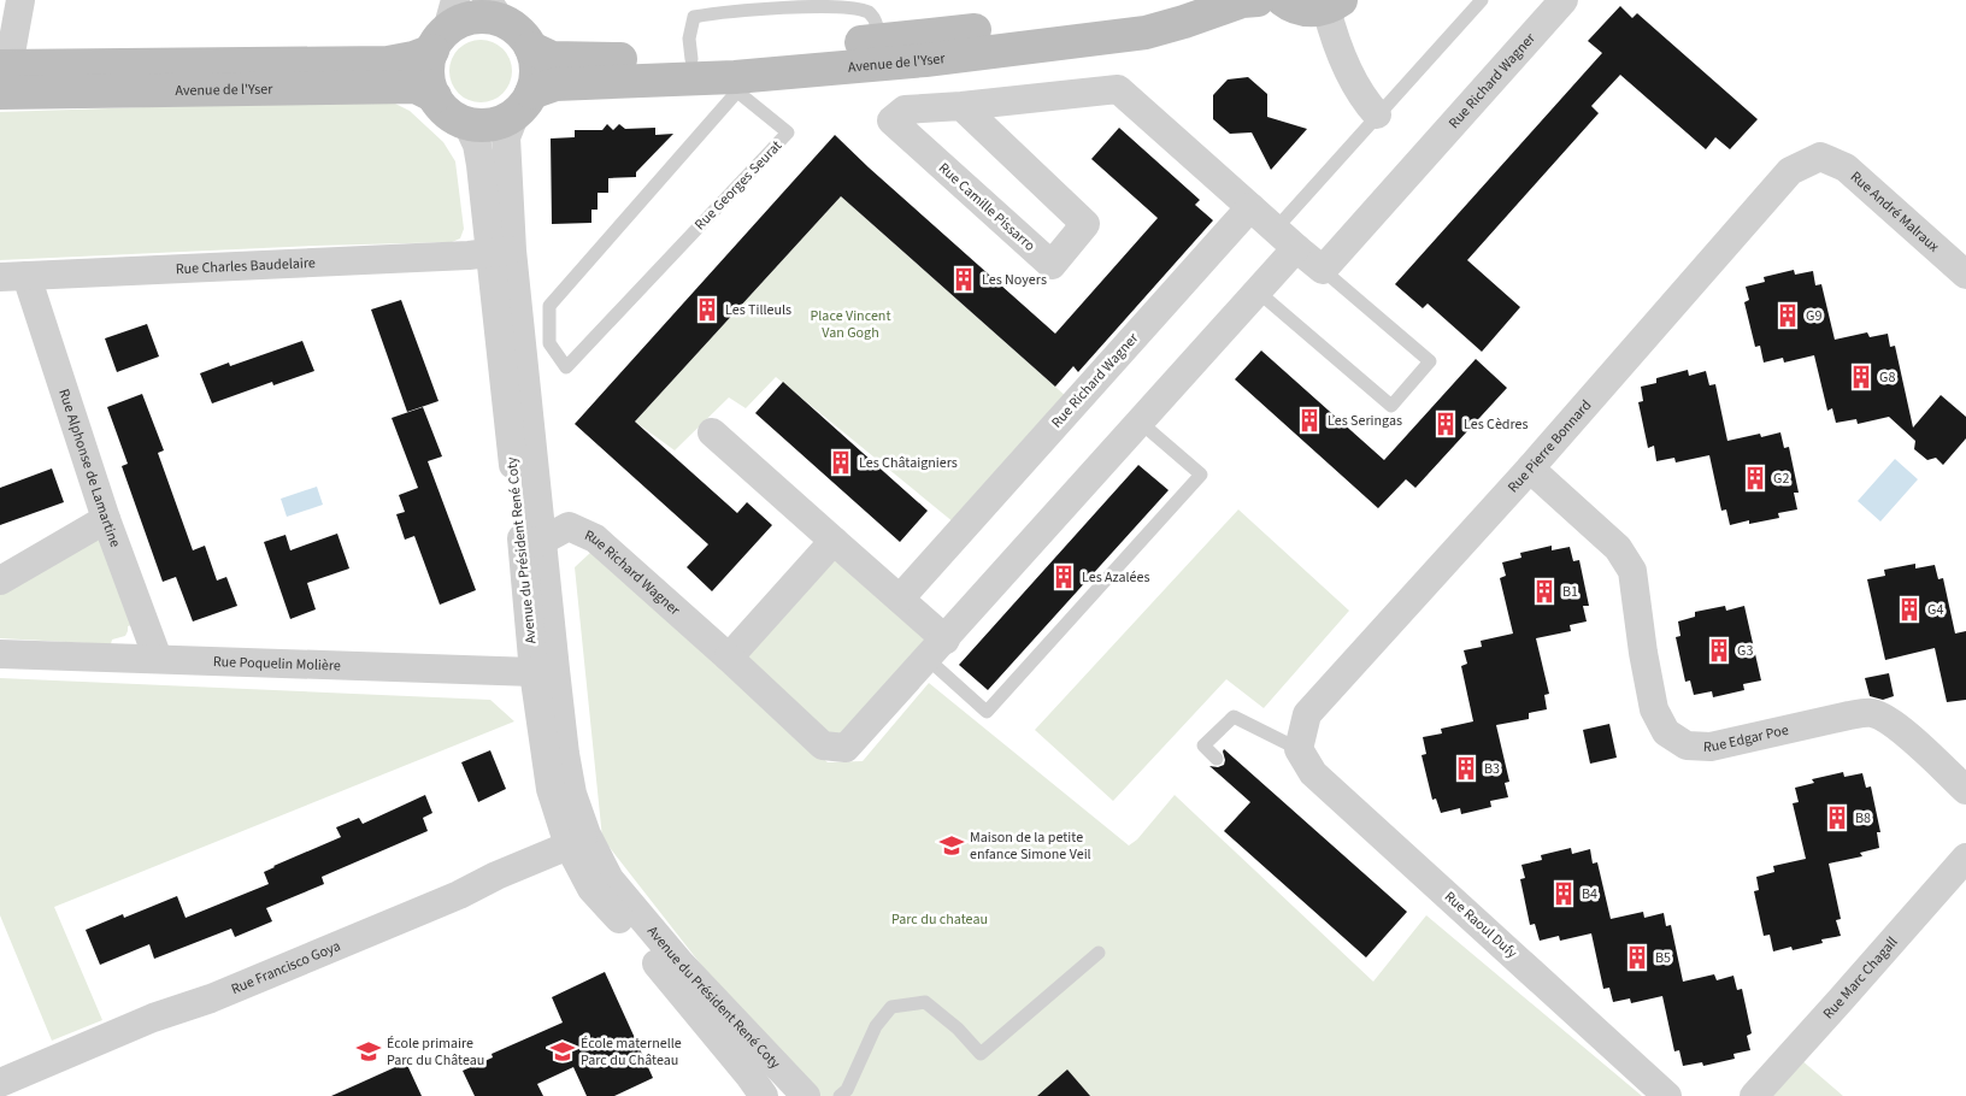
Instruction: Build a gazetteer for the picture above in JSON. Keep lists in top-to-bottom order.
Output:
{
  "streets": {
    "main road": ["Avenue de l'Yser"],
    "street": [
      "Rue Richard Wagner",
      "Rue Camille Pissarro",
      "Rue André Malraux",
      "Rue Charles Baudelaire",
      "Rue Pierre Bonnard",
      "Rue Alphonse de Lamartine",
      "Avenue du Président René Coty",
      "Rue Poquelin Molière",
      "Rue Edgar Poe",
      "Rue Raoul Dufy",
      "Rue Francisco Goya",
      "Rue Marc Chagall"
    ],
    "lane": ["Rue Georges Seurat"]
  },
  "crossings": [
    ["Avenue de l'Yser", "Rue Georges Seurat"],
    ["Avenue de l'Yser", "Avenue du Président René Coty"],
    ["Rue Richard Wagner", "Rue Camille Pissarro"],
    ["Rue Richard Wagner", "Avenue du Président René Coty"],
    ["Rue André Malraux", "Rue Pierre Bonnard"],
    ["Rue Charles Baudelaire", "Rue Alphonse de Lamartine"],
    ["Rue Charles Baudelaire", "Avenue du Président René Coty"],
    ["Rue Pierre Bonnard", "Rue Edgar Poe"],
    ["Rue Pierre Bonnard", "Rue Raoul Dufy"],
    ["Rue Alphonse de Lamartine", "Rue Poquelin Molière"],
    ["Avenue du Président René Coty", "Rue Poquelin Molière"],
    ["Avenue du Président René Coty", "Rue Francisco Goya"]
  ],
  "parks": ["Place Vincent Van Gogh", "Parc du chateau"],
  "places": {
    "building": [
      "Les Noyers",
      "Les Tilleuls",
      "G9",
      "G8",
      "Les Seringas",
      "Les Cèdres",
      "Les Châtaigniers",
      "G2",
      "Les Azalées",
      "B1",
      "G4",
      "G3",
      "B3",
      "B8",
      "B4",
      "B5"
    ],
    "school or university": ["Maison de la petite enfance Simone Veil", "École primaire Parc du Château", "École maternelle Parc du Château"]
  }
}
